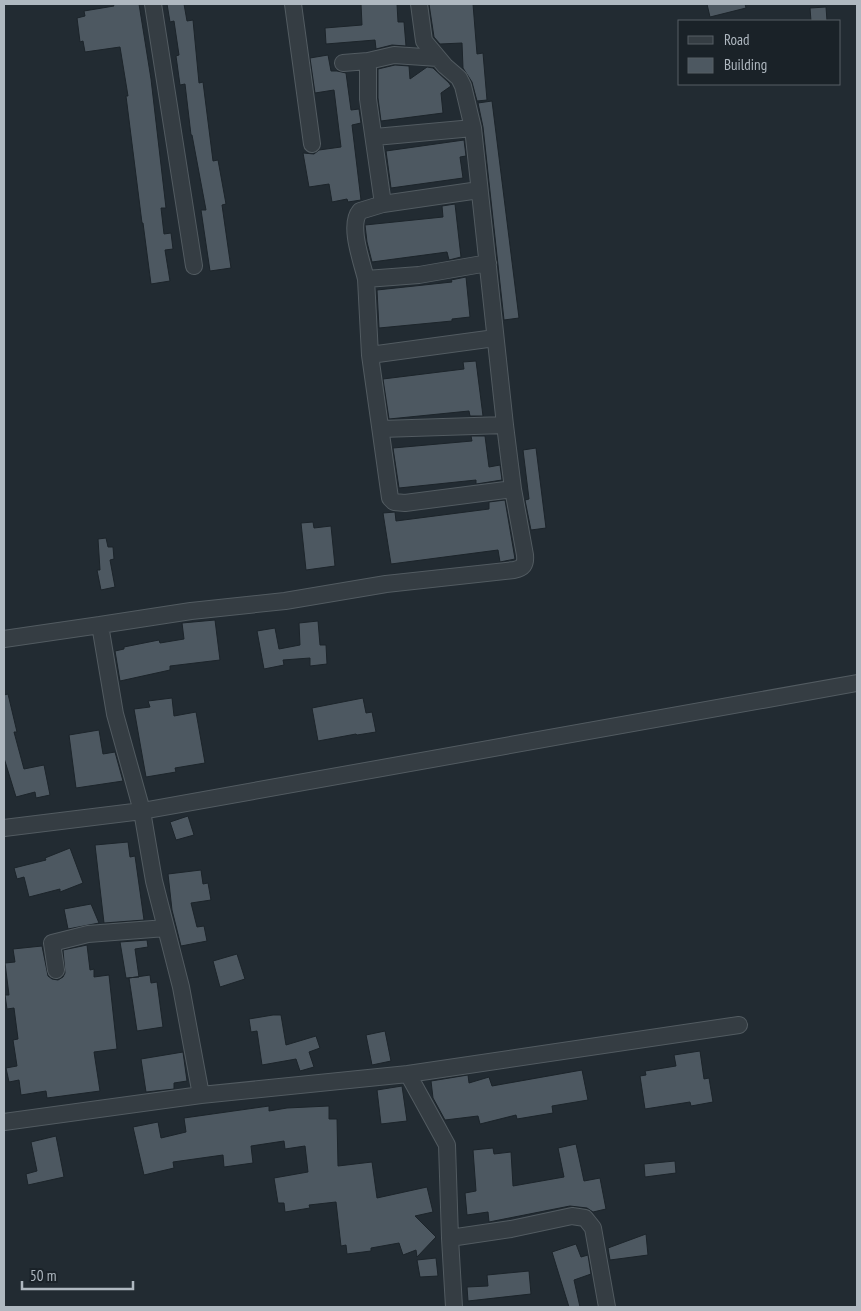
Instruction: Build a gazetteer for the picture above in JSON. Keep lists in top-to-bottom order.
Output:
{
  "legend": ["Road", "Building"],
  "scale_bar": "50 m"
}
